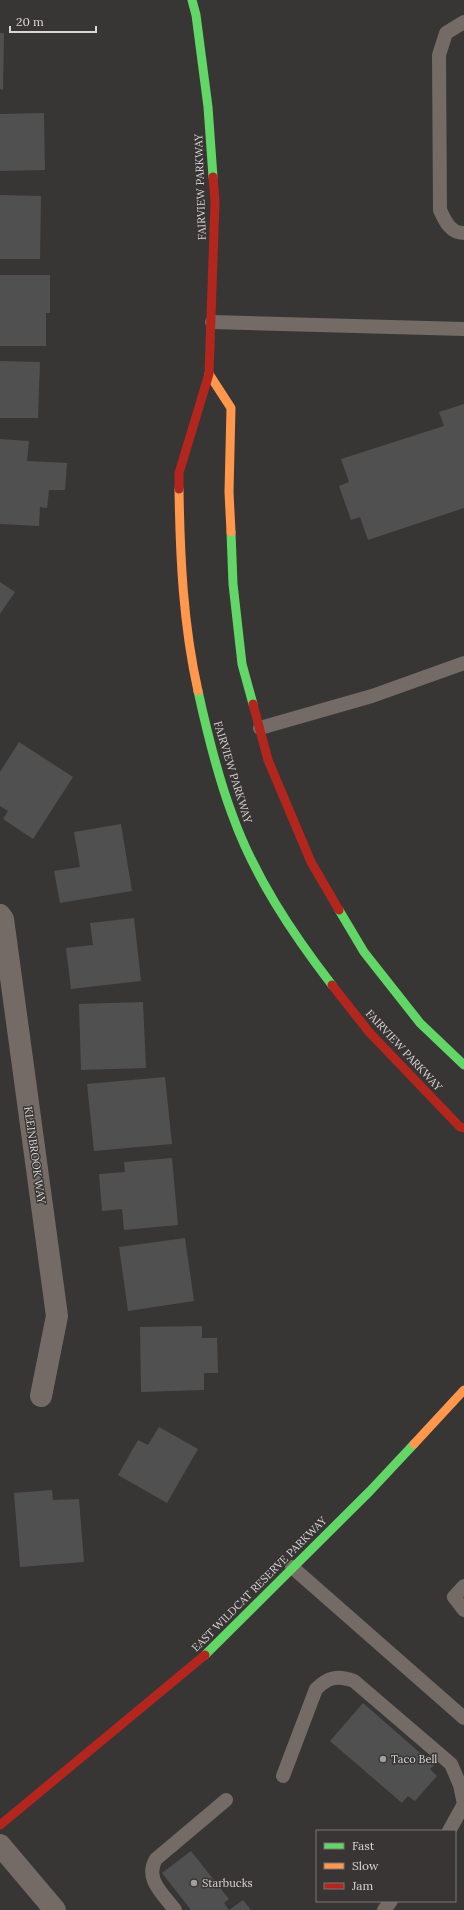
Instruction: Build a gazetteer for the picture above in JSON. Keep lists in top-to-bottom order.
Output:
{
  "streets": {
    "main road": ["FAIRVIEW PARKWAY", "EAST WILDCAT RESERVE PARKWAY"],
    "street": ["KLEINBROOK WAY"]
  },
  "places": ["Taco Bell", "Starbucks"],
  "legend": ["Fast", "Slow", "Jam"],
  "scale_bar": "20 m"
}
